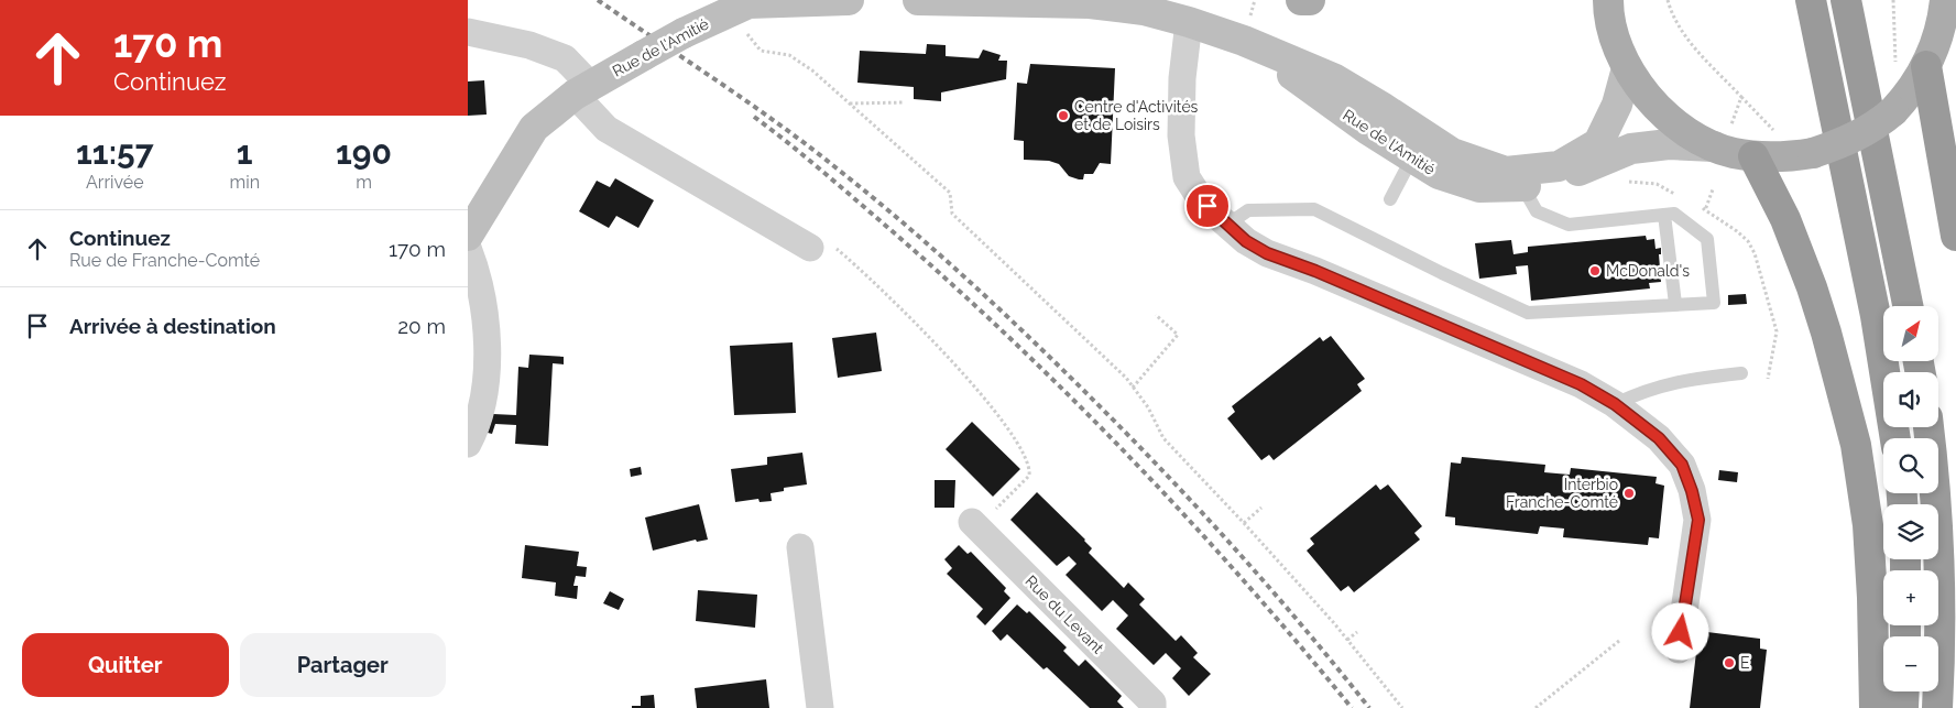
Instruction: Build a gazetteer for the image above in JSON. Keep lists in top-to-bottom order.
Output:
{
  "streets": {
    "street": ["Rue de l'Amitié", "Rue du Levant"]
  },
  "places": [
    "Centre d'Activités et de Loisirs",
    "McDonald's",
    "Interbio Franche-Comté",
    "E"
  ],
  "north": "top right",
  "page": {
    "turn": ["170 m", "Continuez"],
    "eta": [
      "11:57",
      "Arrivée",
      "1",
      "min",
      "190",
      "m"
    ],
    "list": [
      {
        "name": "Continuez",
        "note": "Rue de Franche-Comté",
        "value": "170 m"
      },
      {
        "name": "Arrivée à destination",
        "value": "20 m"
      }
    ],
    "map_buttons": ["+", "−"],
    "buttons": ["Quitter", "Partager"]
  }
}
